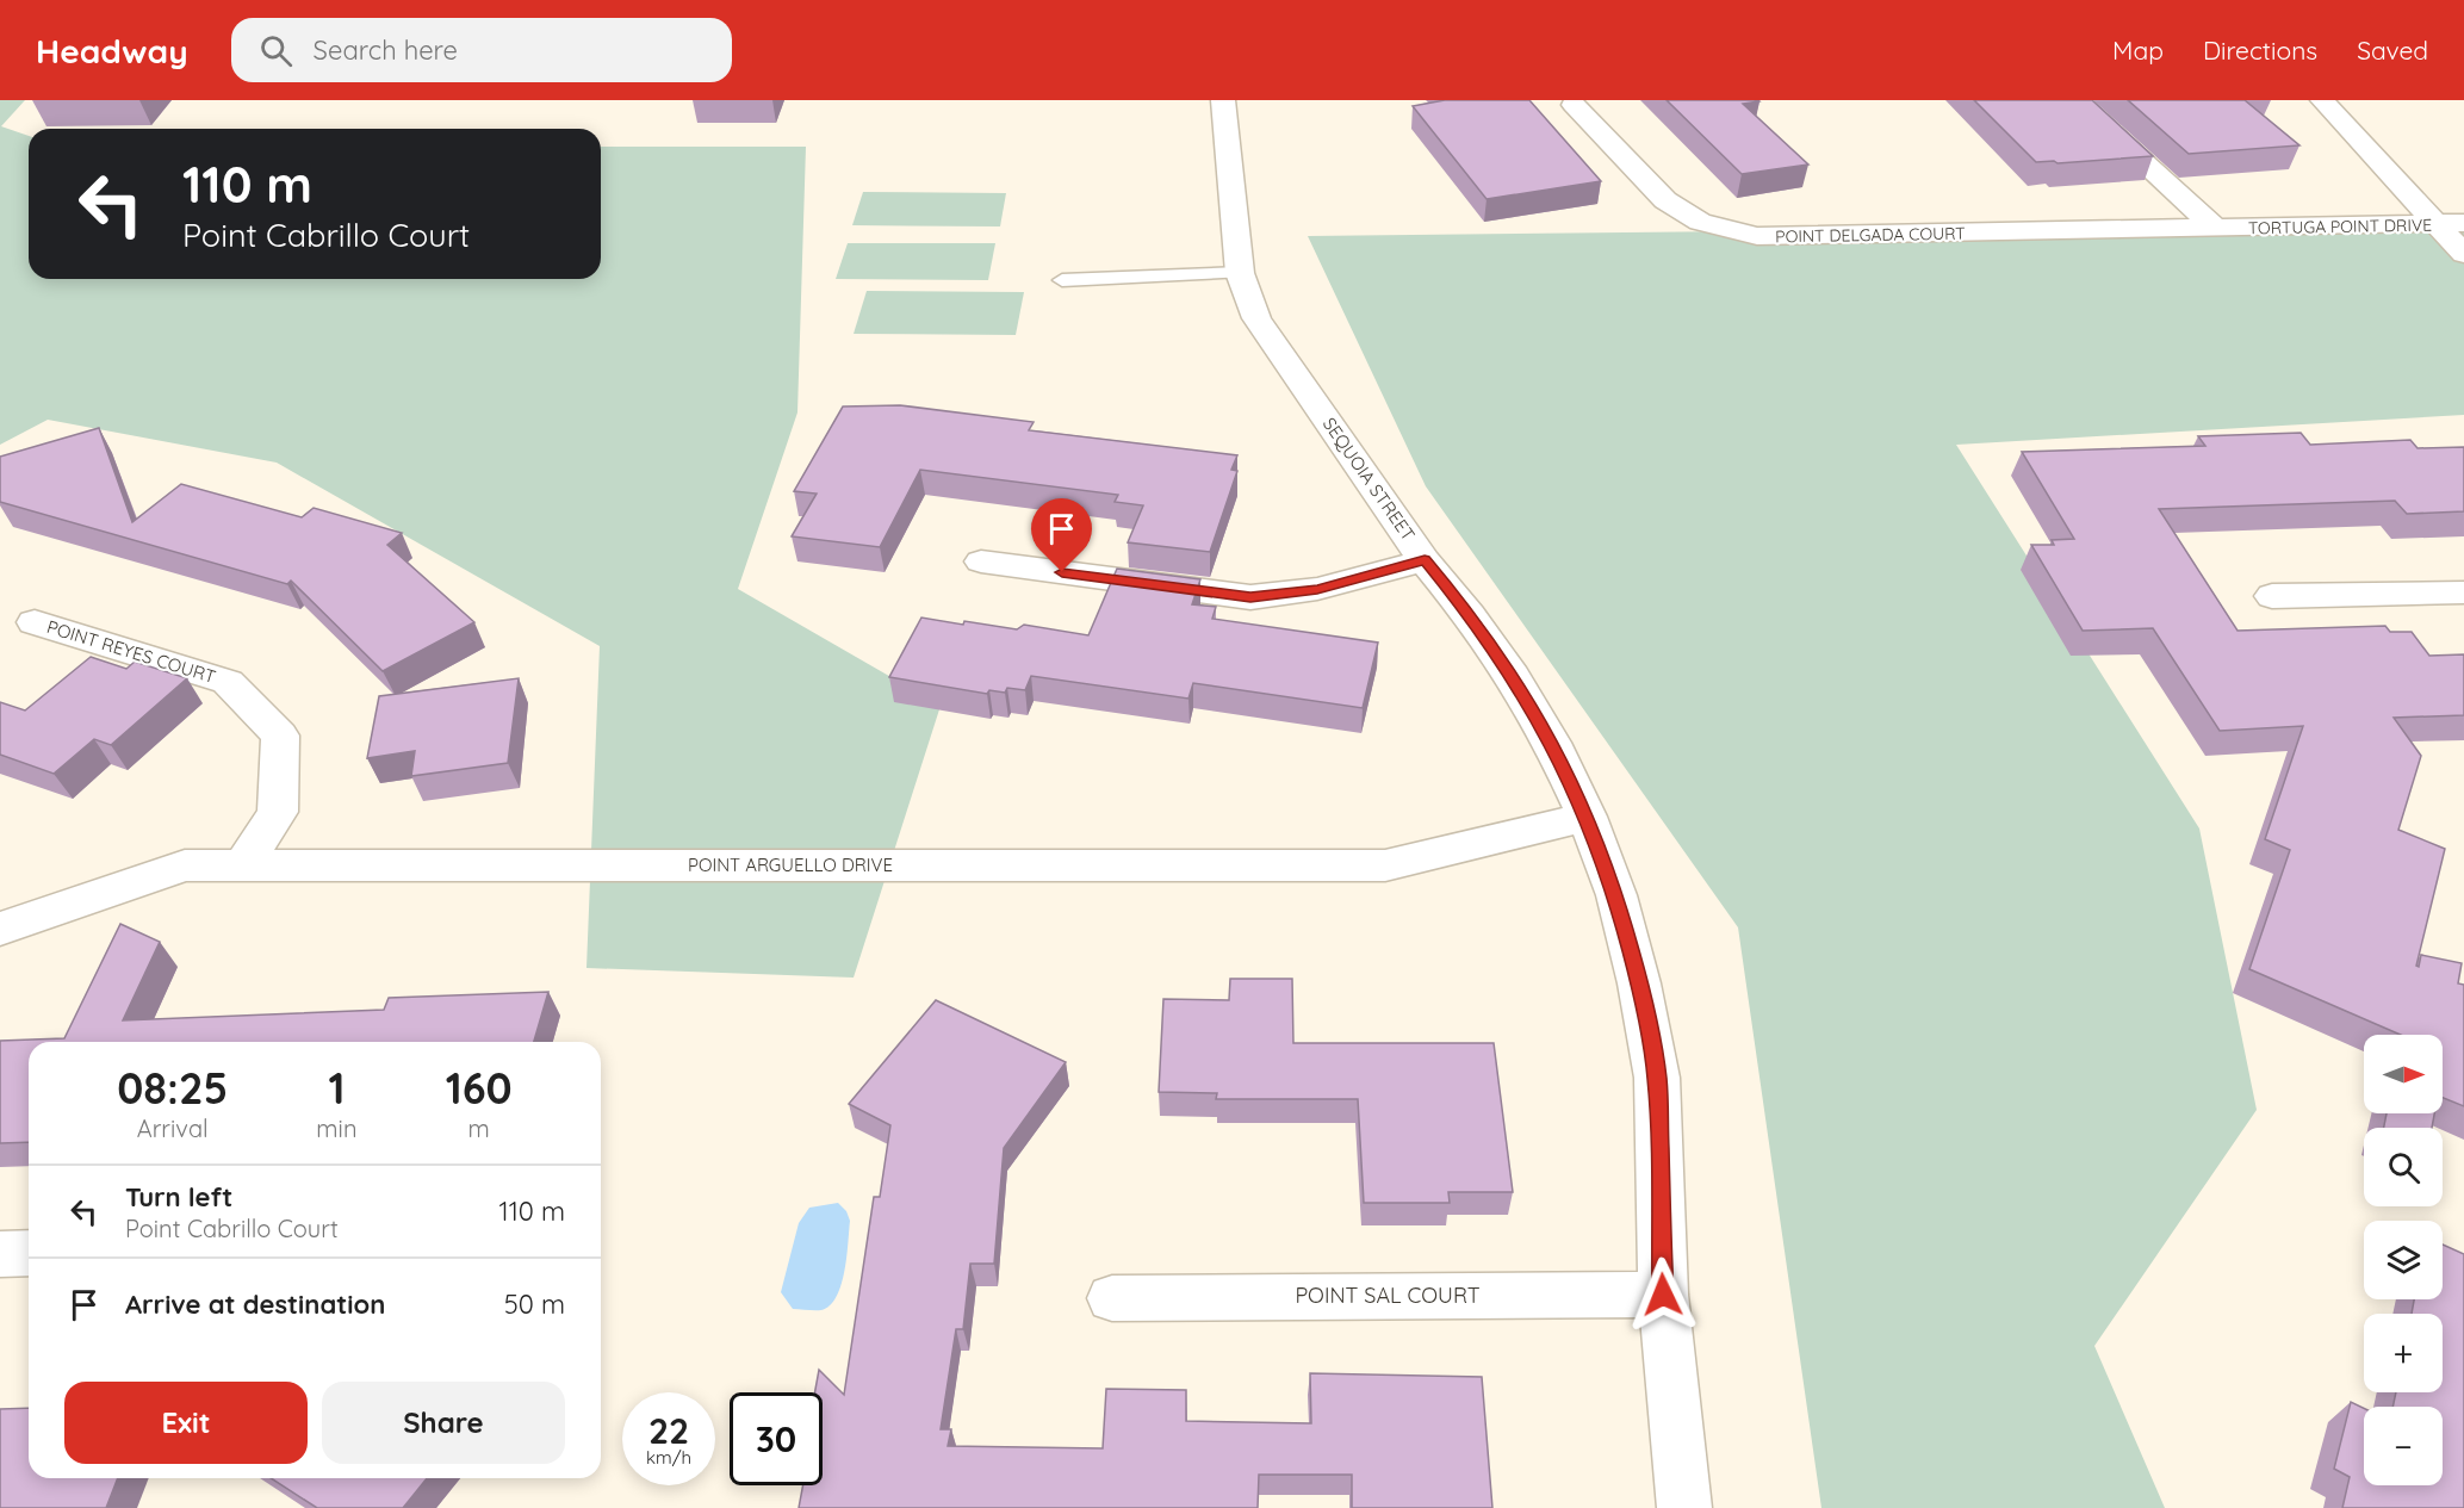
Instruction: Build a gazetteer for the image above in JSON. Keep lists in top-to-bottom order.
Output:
{
  "streets": {
    "street": [
      "TORTUGA POINT DRIVE",
      "POINT DELGADA COURT",
      "SEQUOIA STREET",
      "POINT REYES COURT",
      "POINT ARGUELLO DRIVE",
      "POINT SAL COURT"
    ]
  },
  "crossings": [
    ["TORTUGA POINT DRIVE", "POINT DELGADA COURT"],
    ["SEQUOIA STREET", "POINT ARGUELLO DRIVE"],
    ["SEQUOIA STREET", "POINT SAL COURT"],
    ["POINT REYES COURT", "POINT ARGUELLO DRIVE"]
  ],
  "north": "right",
  "page": {
    "header": "Headway",
    "search": "Search here",
    "nav": ["Map", "Directions", "Saved"],
    "turn": ["110 m", "Point Cabrillo Court"],
    "map_buttons": ["+", "−"],
    "eta": [
      "08:25",
      "Arrival",
      "1",
      "min",
      "160",
      "m"
    ],
    "list": [
      {
        "name": "Turn left",
        "note": "Point Cabrillo Court",
        "value": "110 m"
      },
      {
        "name": "Arrive at destination",
        "value": "50 m"
      }
    ],
    "buttons": ["Exit", "Share"],
    "speed": "22 km/h",
    "limit": "30"
  }
}
